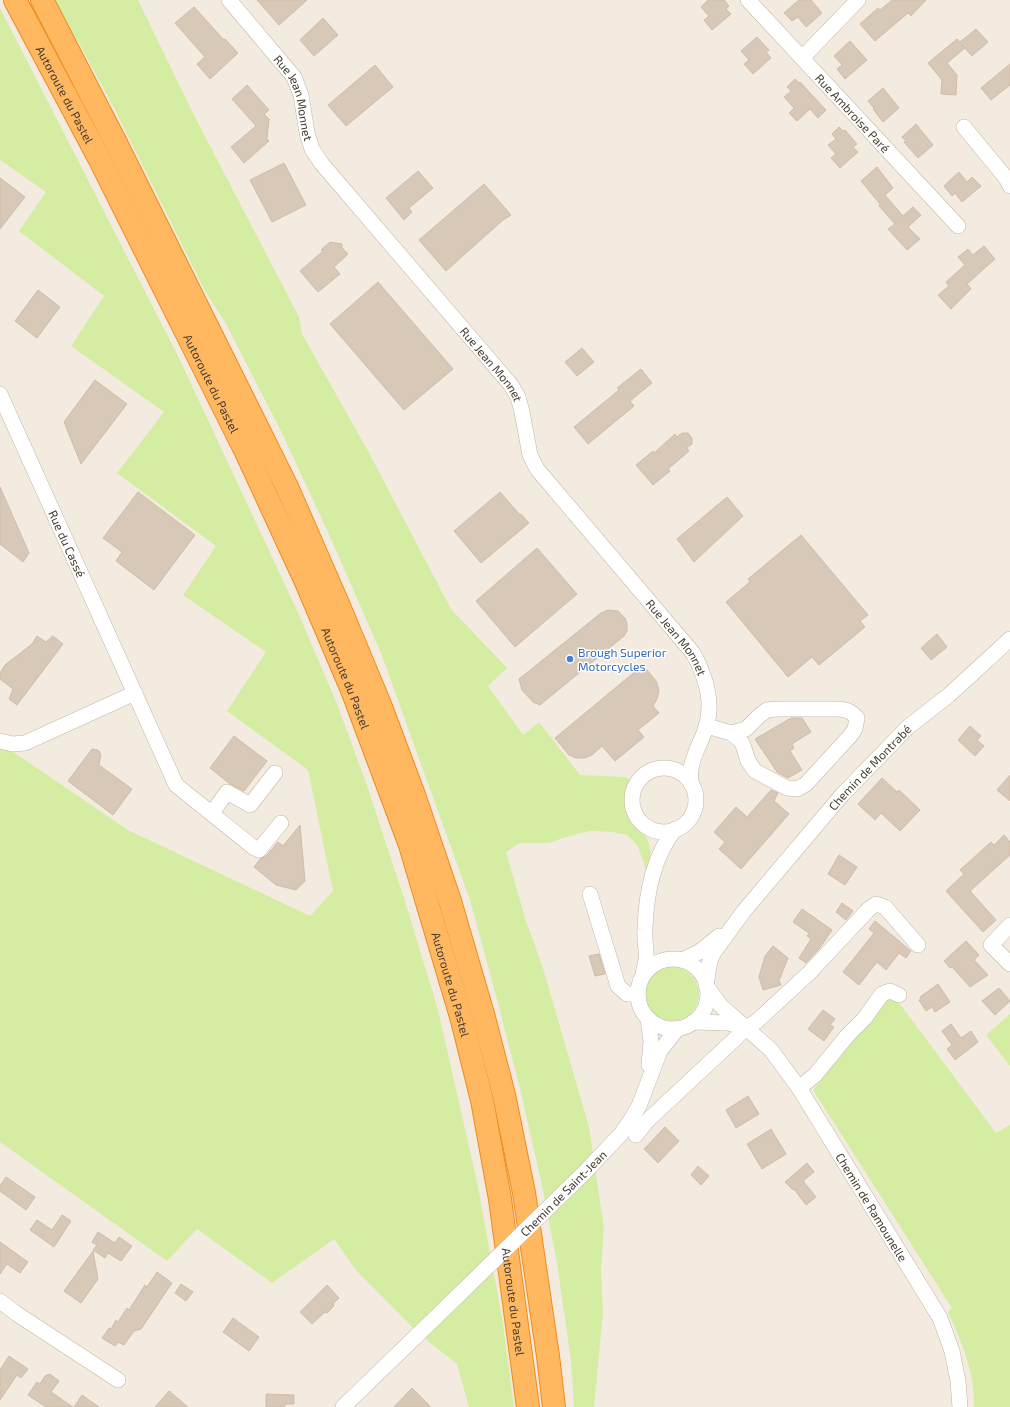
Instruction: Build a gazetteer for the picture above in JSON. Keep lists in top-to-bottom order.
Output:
{
  "streets": {
    "highway": ["Autoroute du Pastel"],
    "street": [
      "Rue Jean Monnet",
      "Rue Ambroise Paré",
      "Rue du Cassé",
      "Chemin de Montrabé",
      "Chemin de Saint-Jean",
      "Chemin de Ramounelle"
    ]
  },
  "crossings": [
    ["Chemin de Montrabé", "Chemin de Saint-Jean"],
    ["Chemin de Montrabé", "Chemin de Ramounelle"],
    ["Chemin de Saint-Jean", "Chemin de Ramounelle"]
  ],
  "places": ["Brough Superior Motorcycles"]
}
